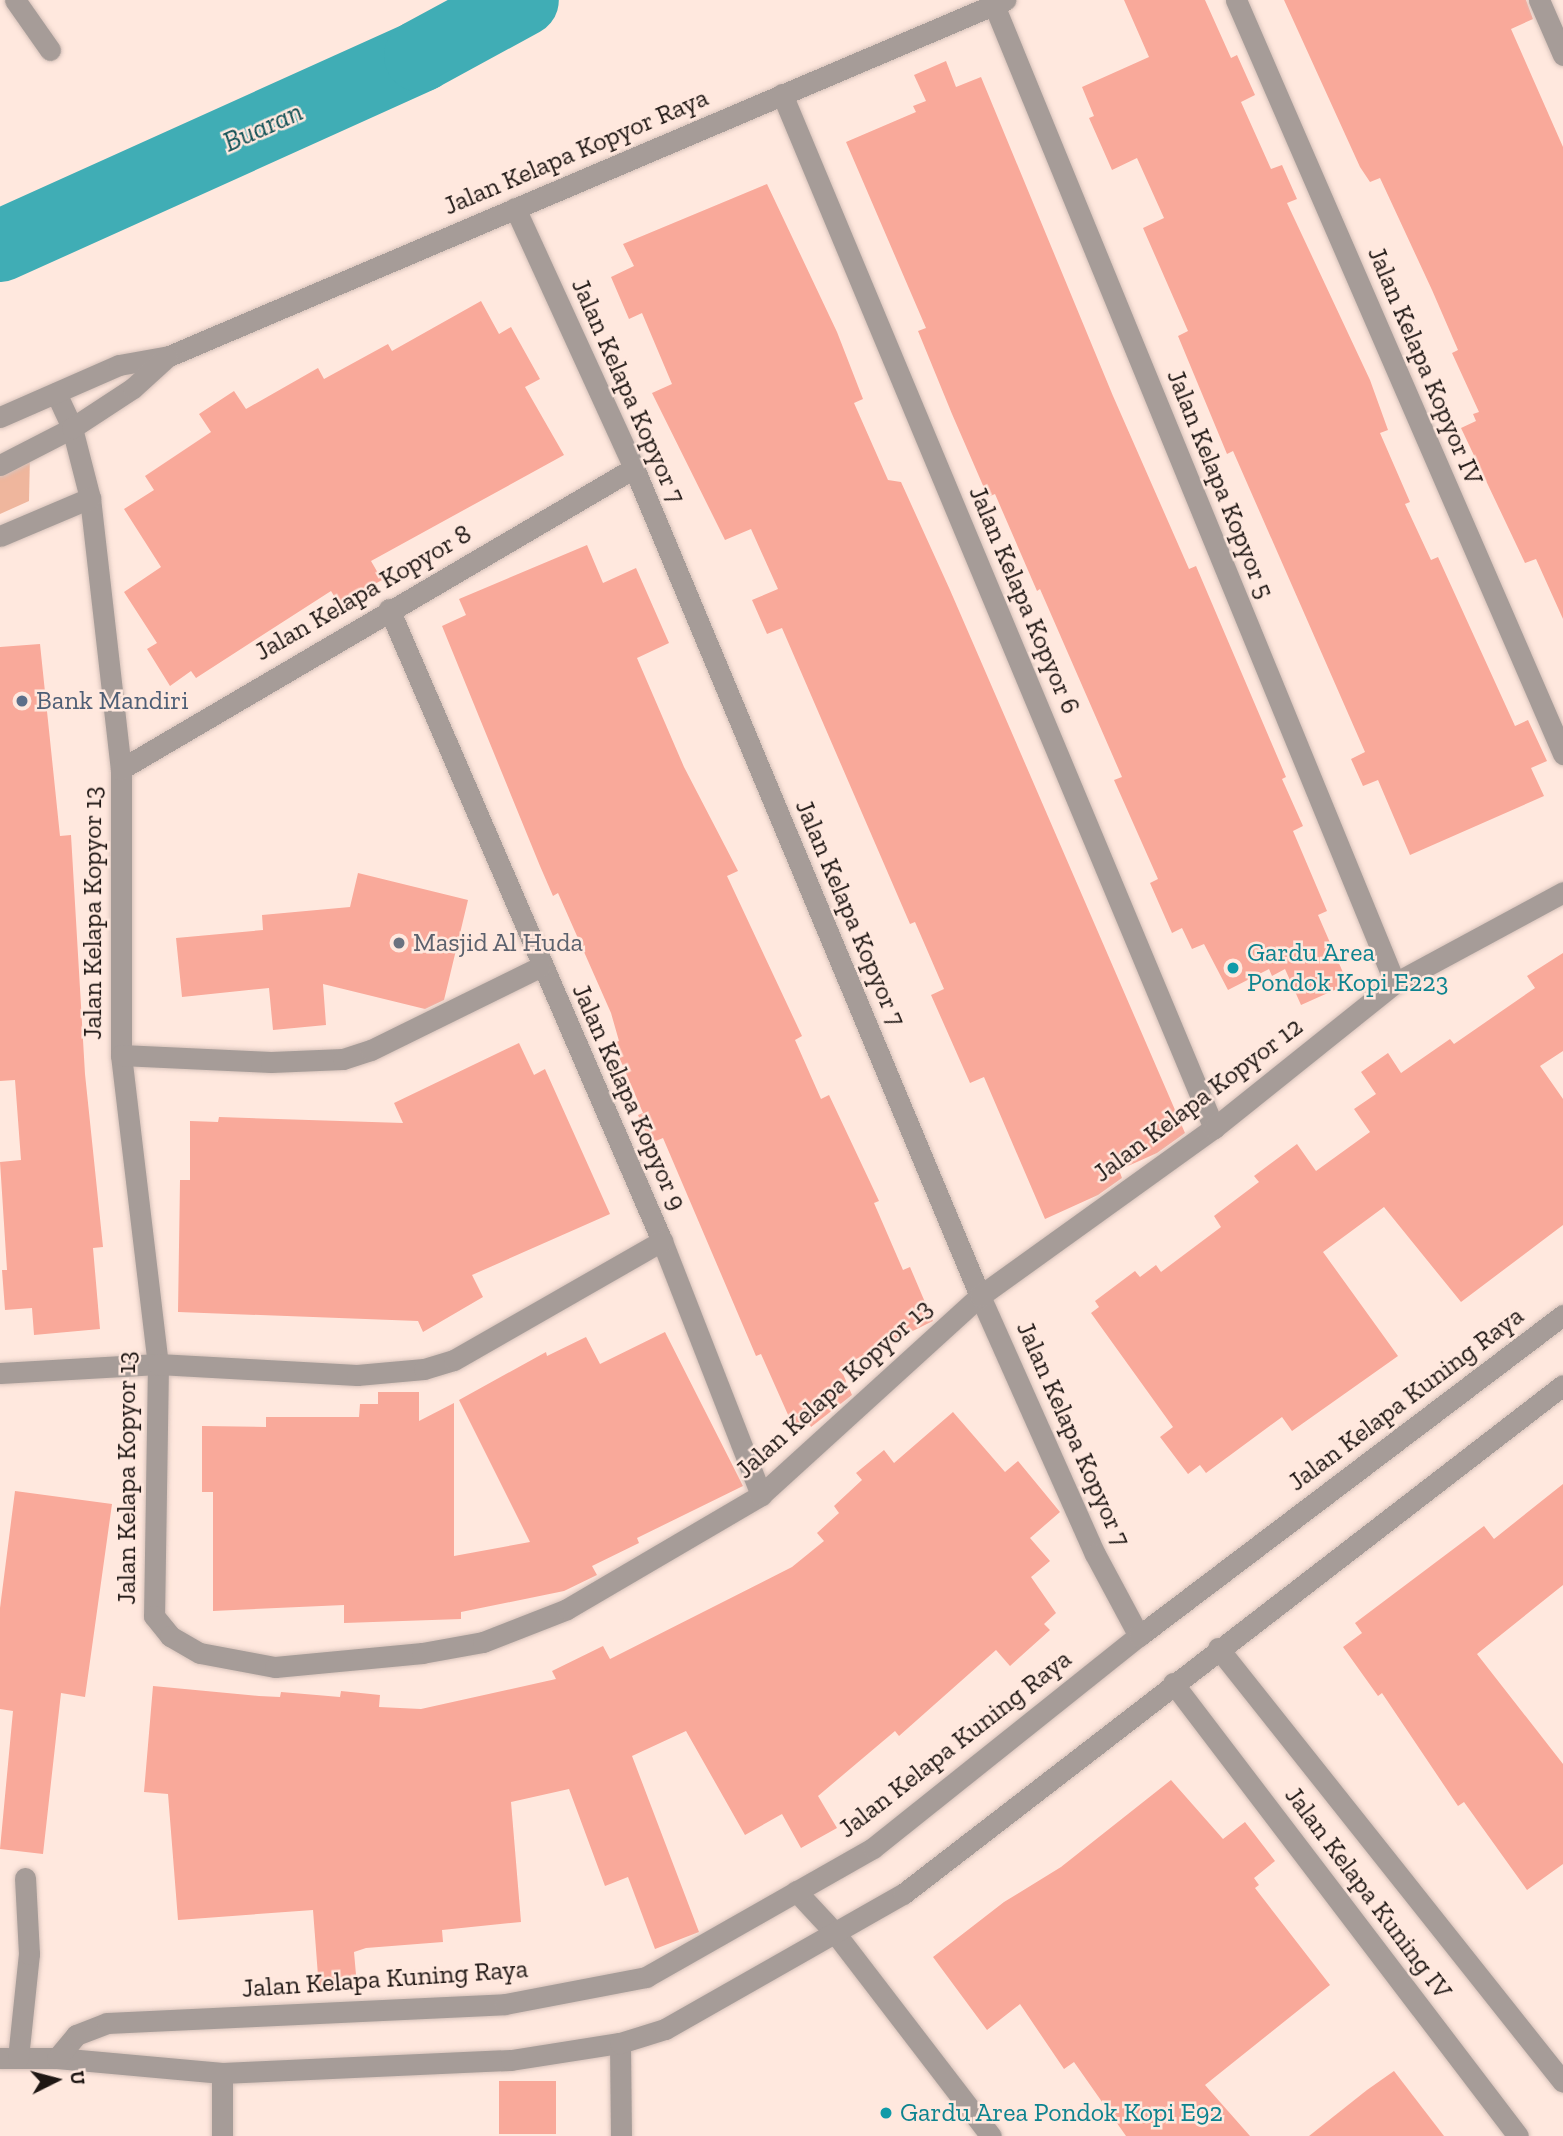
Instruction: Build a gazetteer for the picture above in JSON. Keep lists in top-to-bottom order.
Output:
{
  "streets": {
    "street": [
      "Jalan Kelapa Kopyor Raya",
      "Jalan Kelapa Kopyor IV",
      "Jalan Kelapa Kopyor 7",
      "Jalan Kelapa Kopyor 5",
      "Jalan Kelapa Kopyor 8",
      "Jalan Kelapa Kopyor 6",
      "Jalan Kelapa Kopyor 13",
      "Jalan Kelapa Kopyor 9",
      "Jalan Kelapa Kopyor 12",
      "Jalan Kelapa Kuning Raya",
      "Jalan Kelapa Kuning IV"
    ]
  },
  "crossings": [
    ["Jalan Kelapa Kopyor Raya", "Jalan Kelapa Kopyor 7"],
    ["Jalan Kelapa Kopyor Raya", "Jalan Kelapa Kopyor 5"],
    ["Jalan Kelapa Kopyor Raya", "Jalan Kelapa Kopyor 6"],
    ["Jalan Kelapa Kopyor Raya", "Jalan Kelapa Kopyor 13"],
    ["Jalan Kelapa Kopyor 7", "Jalan Kelapa Kopyor 8"],
    ["Jalan Kelapa Kopyor 7", "Jalan Kelapa Kopyor 13"],
    ["Jalan Kelapa Kopyor 7", "Jalan Kelapa Kopyor 12"],
    ["Jalan Kelapa Kopyor 7", "Jalan Kelapa Kuning Raya"],
    ["Jalan Kelapa Kopyor 5", "Jalan Kelapa Kopyor 12"],
    ["Jalan Kelapa Kopyor 8", "Jalan Kelapa Kopyor 13"],
    ["Jalan Kelapa Kopyor 8", "Jalan Kelapa Kopyor 9"],
    ["Jalan Kelapa Kopyor 6", "Jalan Kelapa Kopyor 12"],
    ["Jalan Kelapa Kopyor 13", "Jalan Kelapa Kopyor 9"],
    ["Jalan Kelapa Kopyor 13", "Jalan Kelapa Kopyor 12"]
  ],
  "water": ["Buaran"],
  "places": [
    "Bank Mandiri",
    "Masjid Al Huda",
    "Gardu Area Pondok Kopi E223",
    "Gardu Area Pondok Kopi E92"
  ],
  "north": "right"
}
